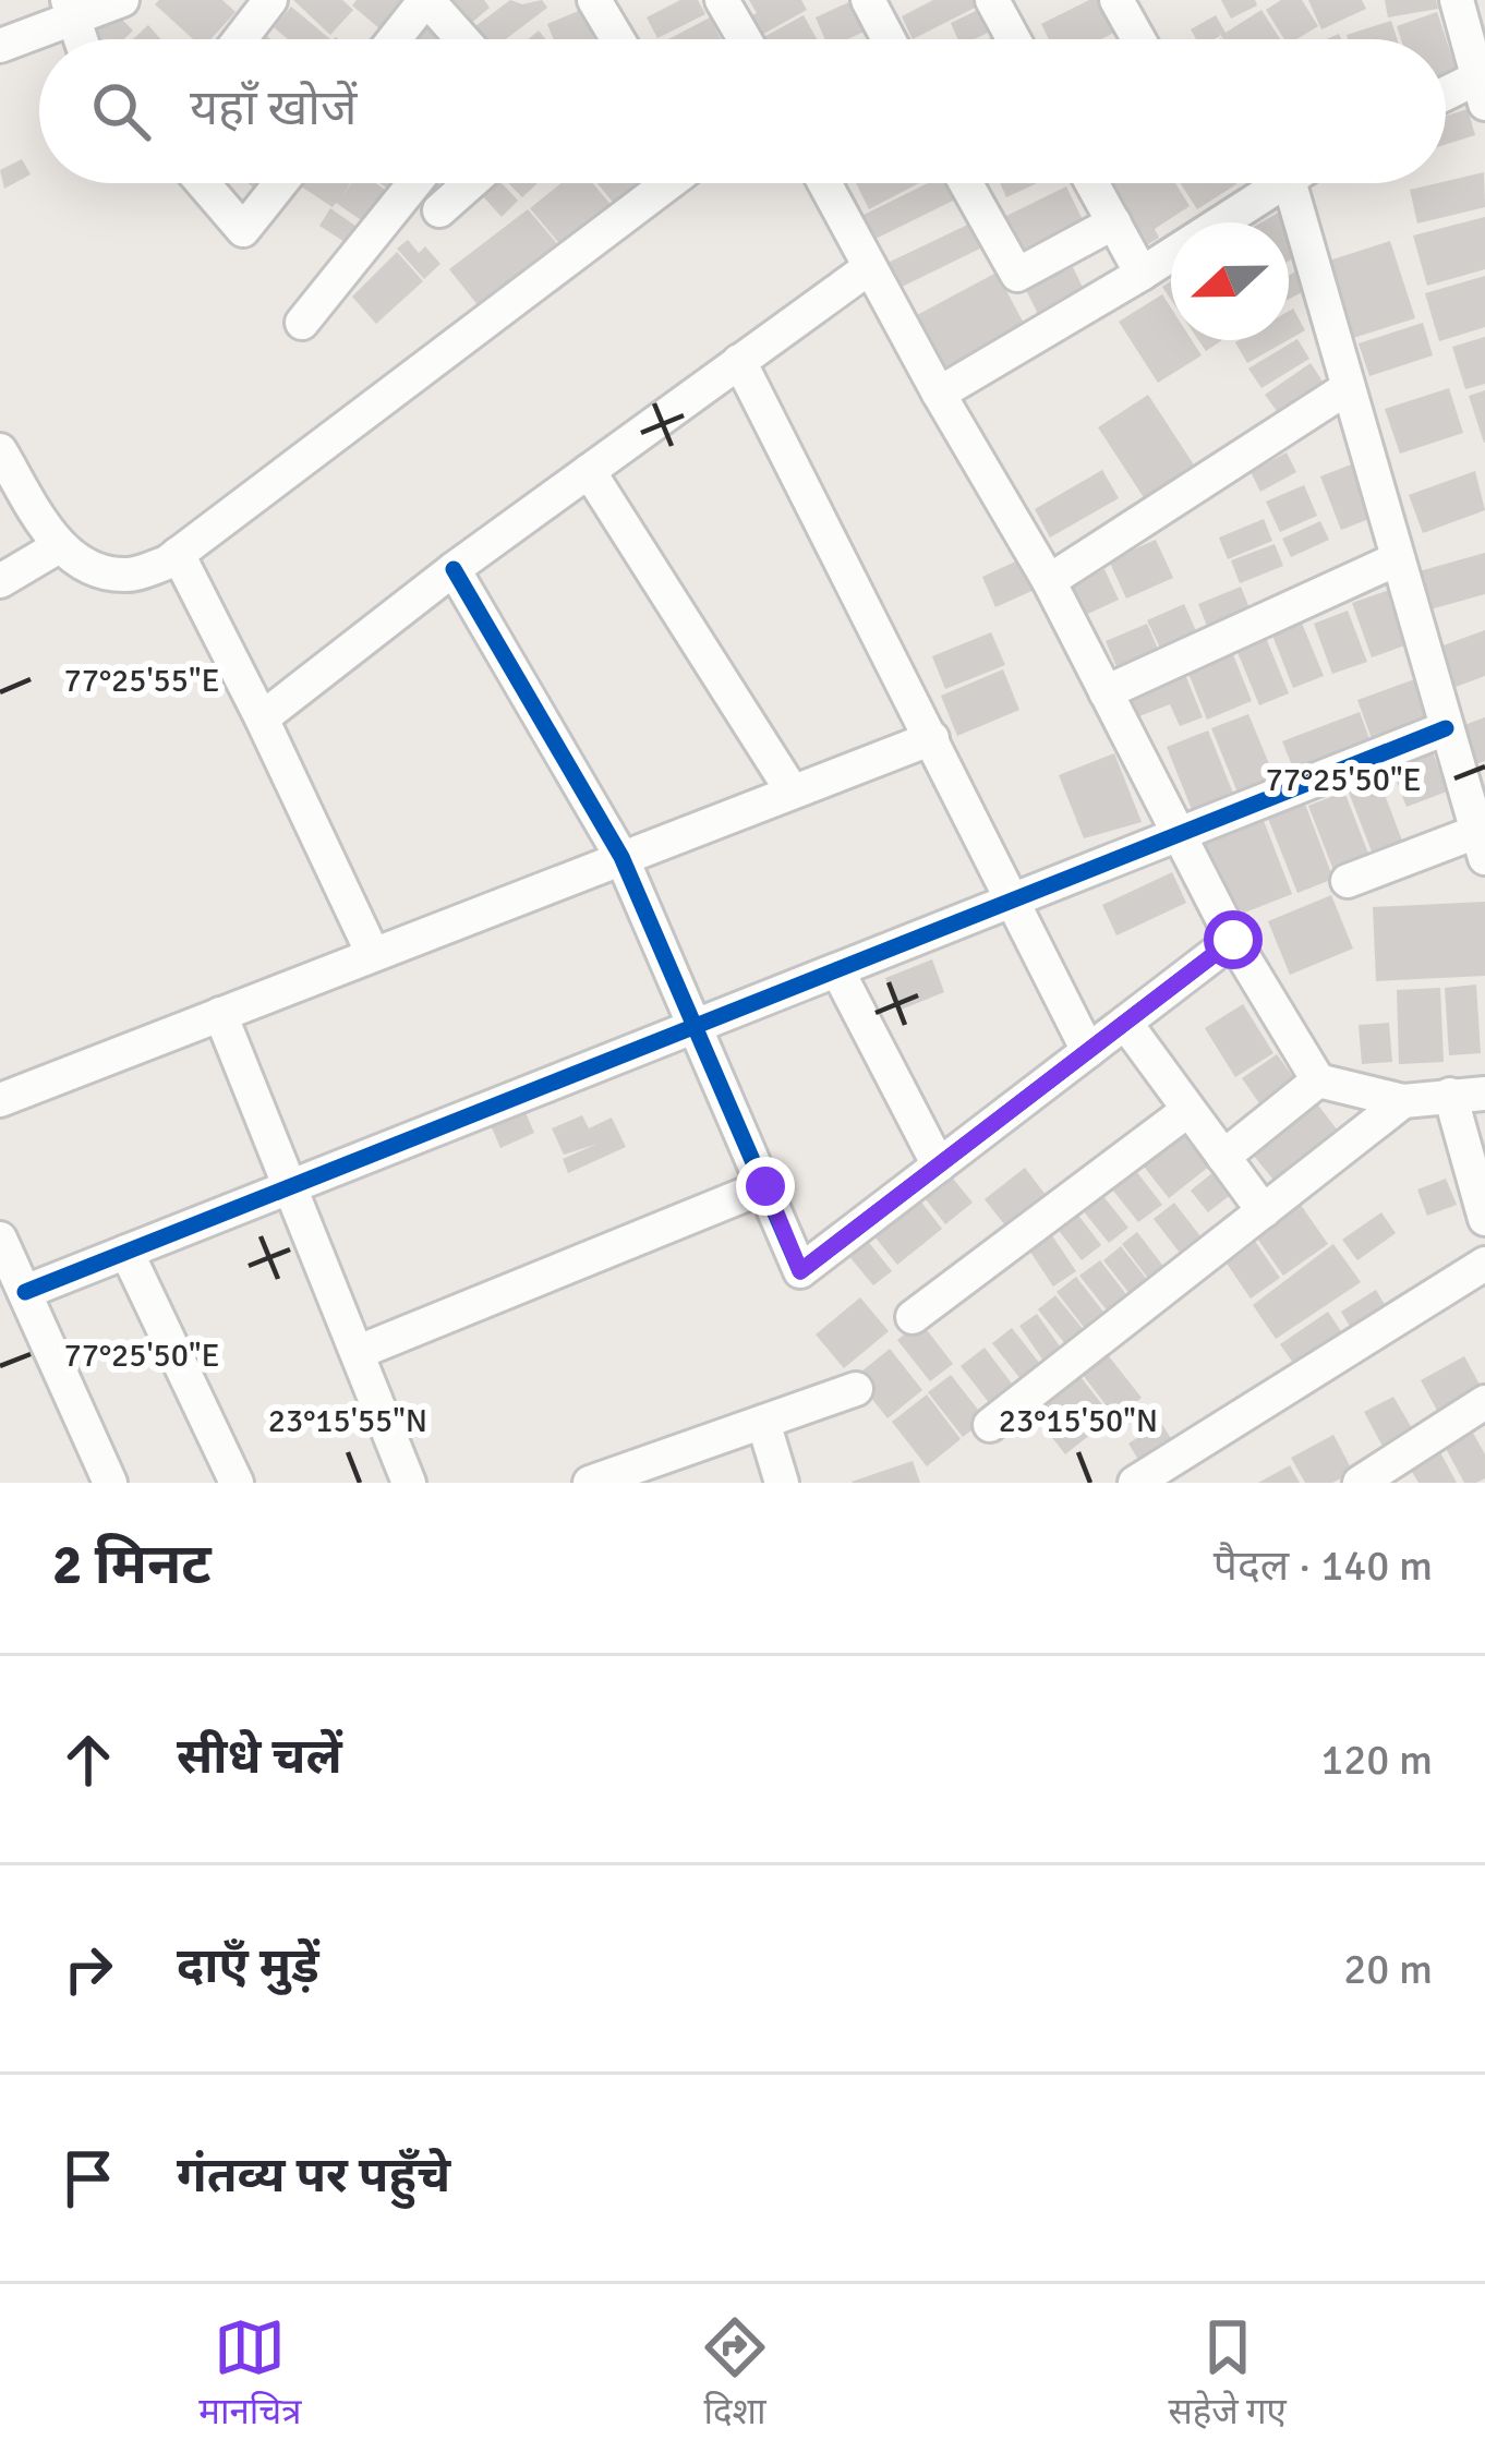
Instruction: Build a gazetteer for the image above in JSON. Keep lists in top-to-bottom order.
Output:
{
  "north": "left",
  "page": {
    "search": "यहाँ खोजें",
    "heading": ["2 मिनट", "पैदल · 140 m"],
    "list": [
      ["सीधे चलें", "120 m"],
      ["दाएँ मुड़ें", "20 m"],
      "गंतव्य पर पहुँचे"
    ],
    "nav": ["मानचित्र", "दिशा", "सहेजे गए"]
  },
  "coordinates": [
    "77°25'55\"E",
    "77°25'50\"E",
    "23°15'55\"N",
    "23°15'50\"N"
  ]
}
